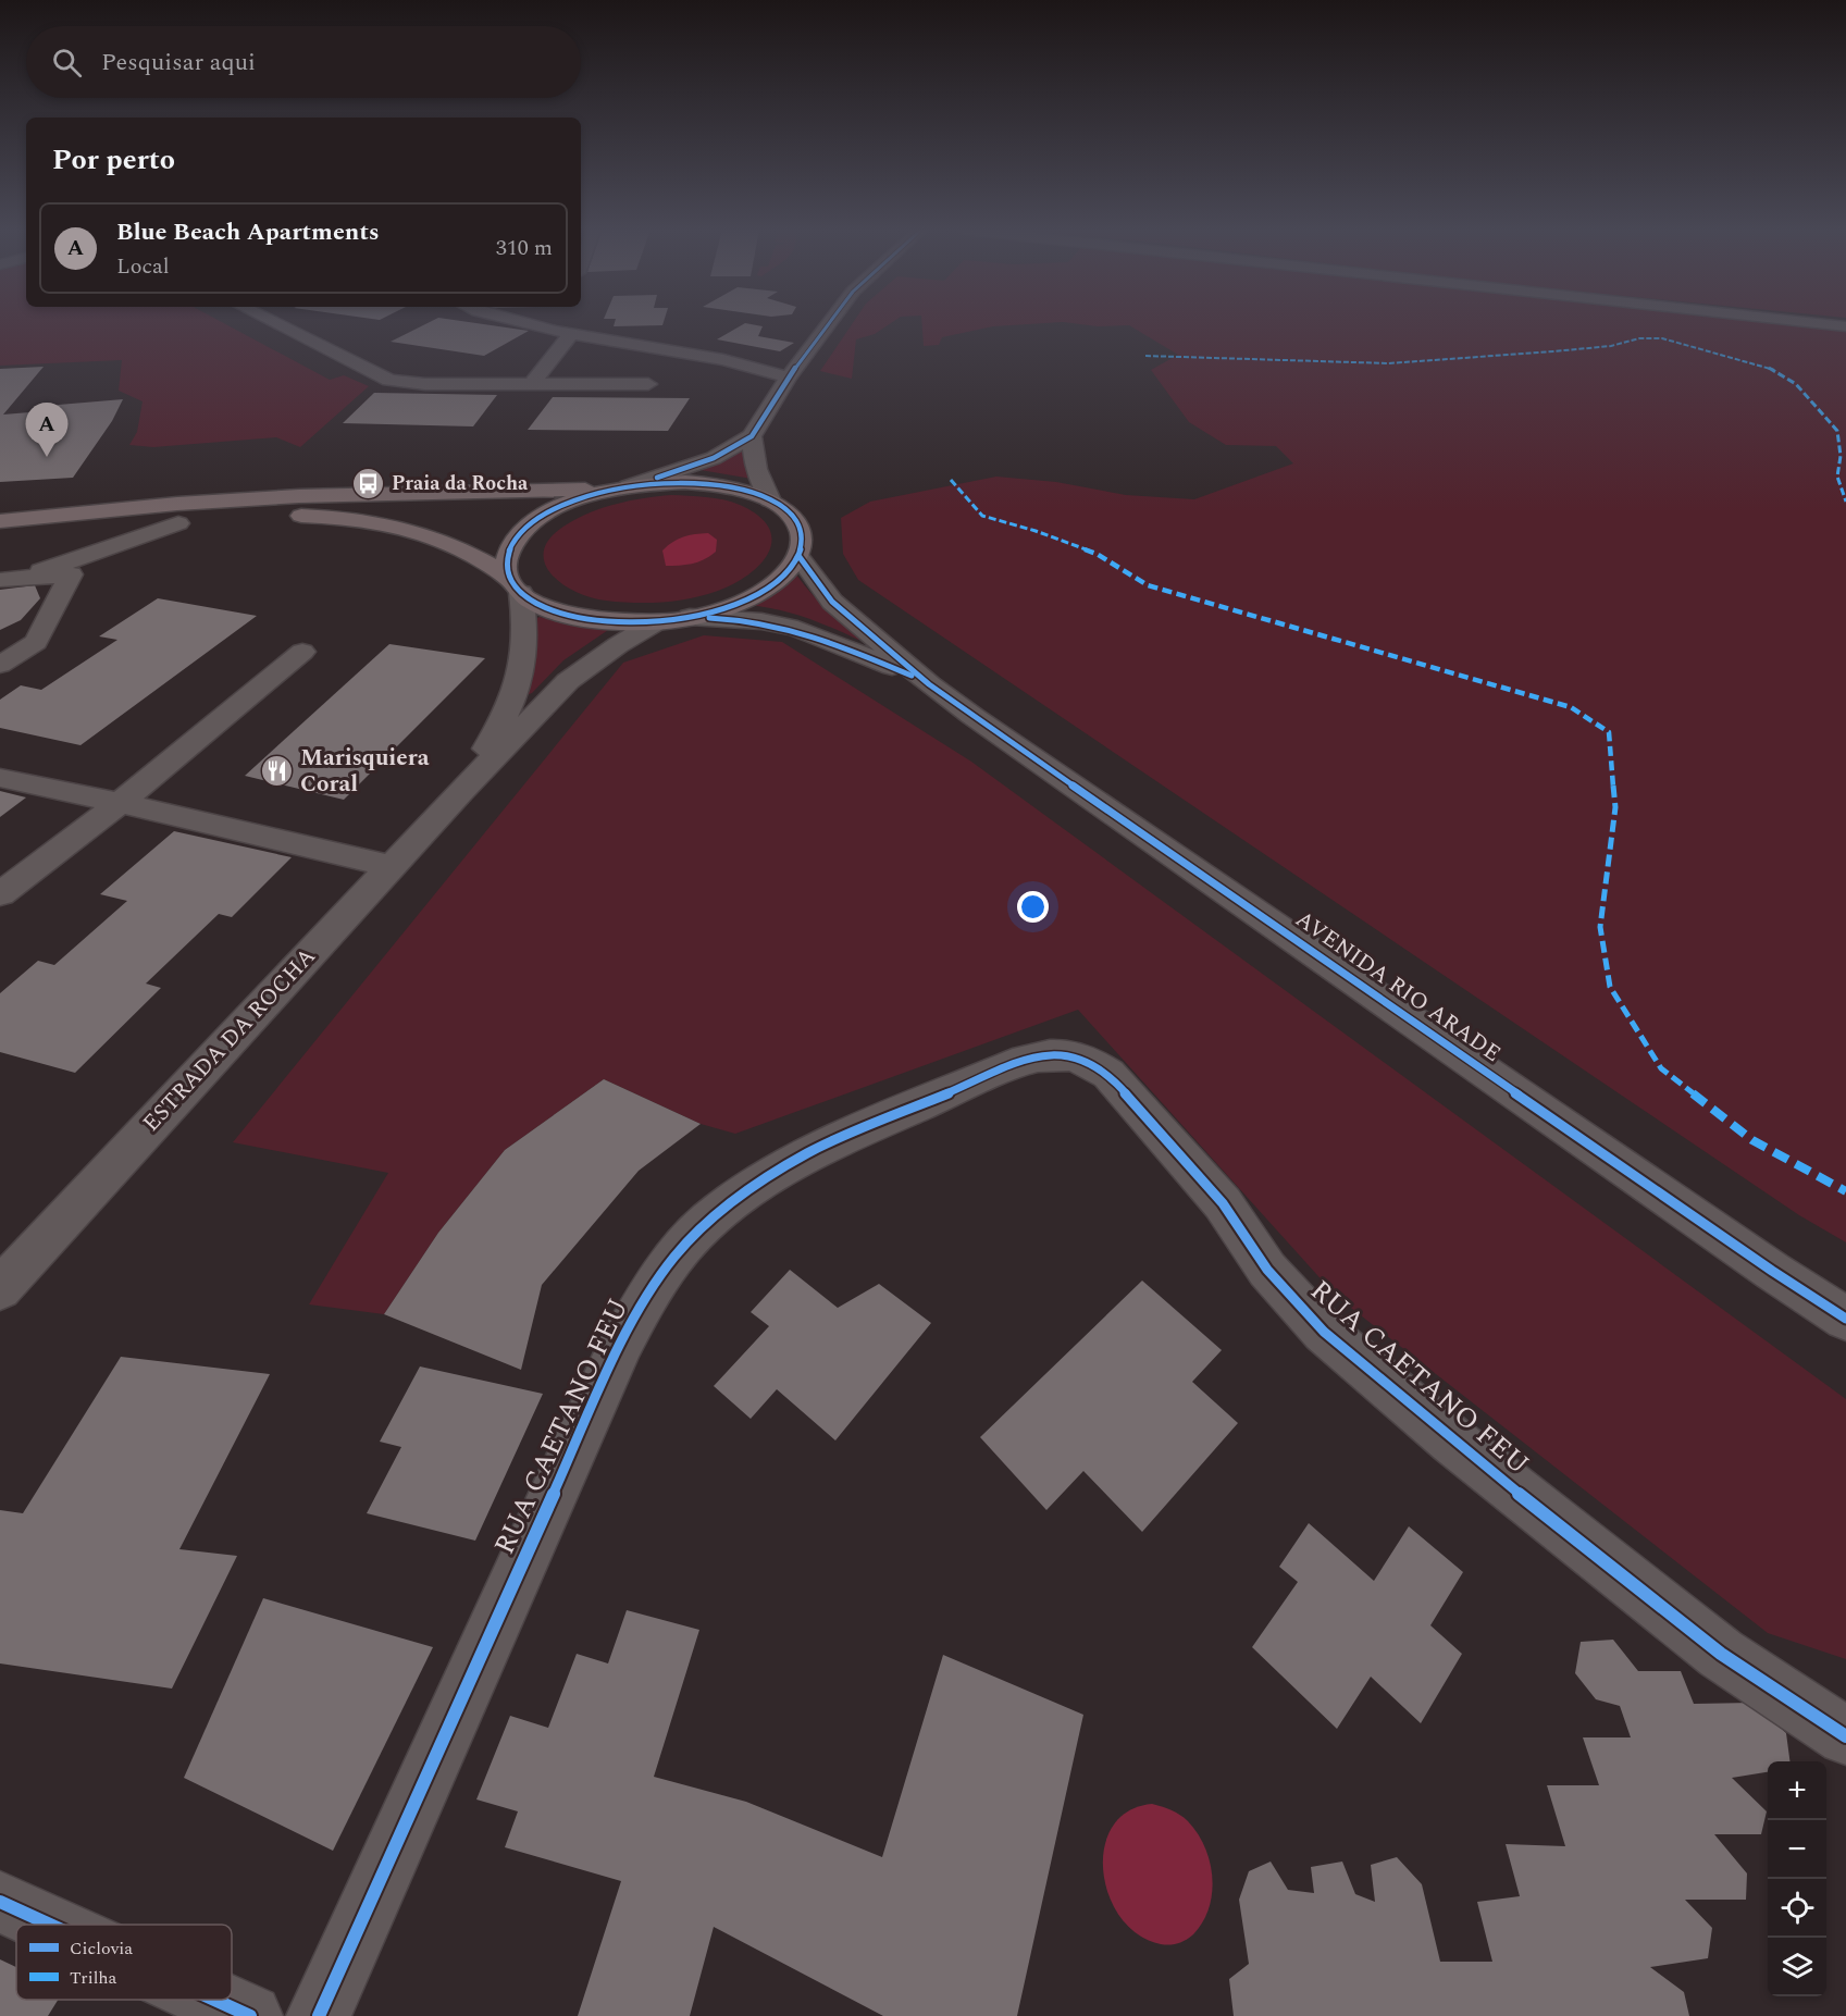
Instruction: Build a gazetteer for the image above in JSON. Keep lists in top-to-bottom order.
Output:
{
  "streets": {
    "street": ["AVENIDA RIO ARADE", "ESTRADA DA ROCHA", "RUA CAETANO FEU"]
  },
  "places": {
    "bus stop": ["Praia da Rocha"],
    "restaurant": ["Marisquiera Coral"]
  },
  "legend": ["Ciclovia", "Trilha"],
  "page": {
    "search": "Pesquisar aqui",
    "heading": "Por perto",
    "list": [
      {
        "mark": "A",
        "name": "Blue Beach Apartments",
        "note": "Local",
        "value": "310 m"
      }
    ],
    "pins": "A",
    "map_buttons": ["+", "−"]
  }
}
